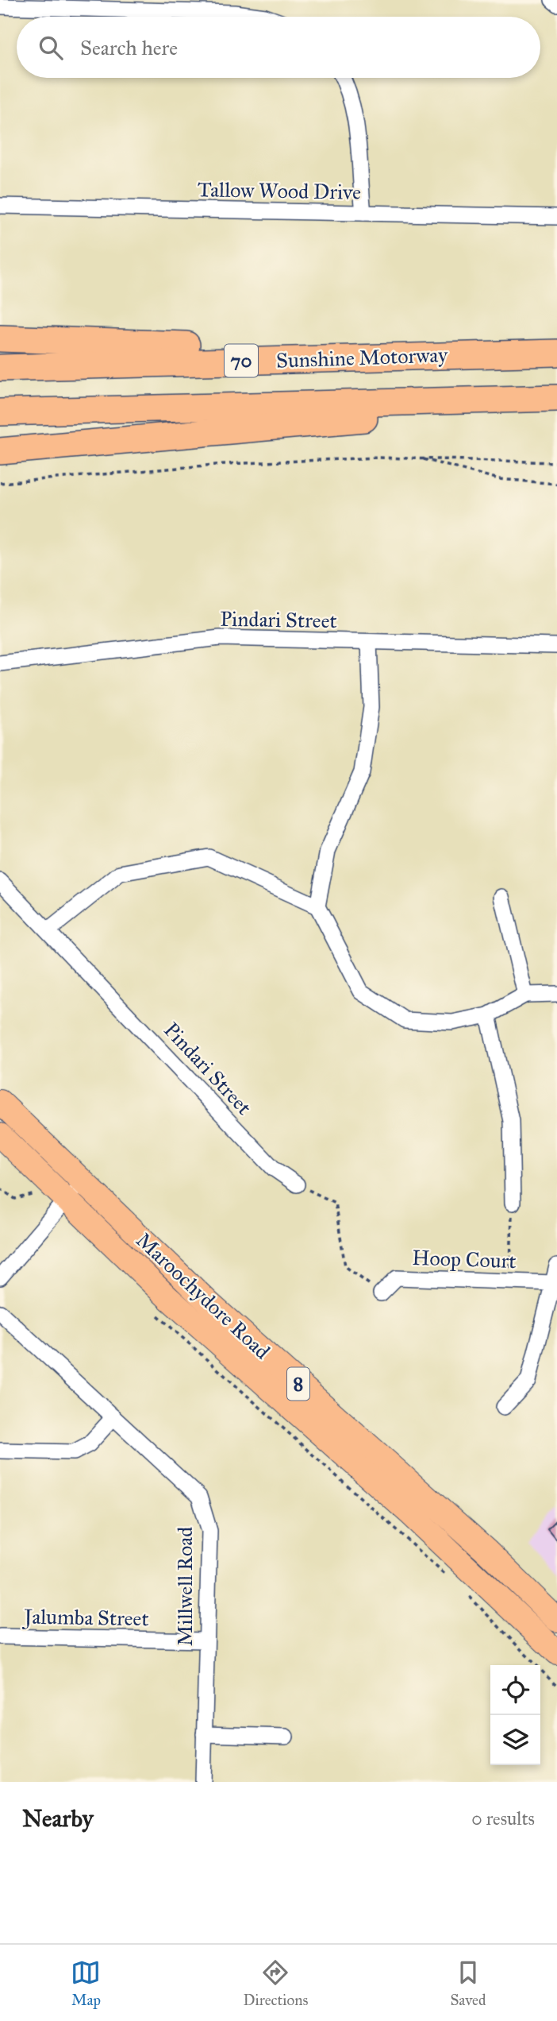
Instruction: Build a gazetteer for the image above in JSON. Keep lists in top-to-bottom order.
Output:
{
  "streets": {
    "highway": ["Sunshine Motorway", "70"],
    "main road": ["Maroochydore Road", "8"],
    "street": [
      "Tallow Wood Drive",
      "Pindari Street",
      "Hoop Court",
      "Millwell Road",
      "Jalumba Street"
    ]
  },
  "crossings": [
    ["Millwell Road", "Jalumba Street"]
  ],
  "page": {
    "search": "Search here",
    "heading": ["Nearby", "0 results"],
    "nav": ["Map", "Directions", "Saved"]
  }
}
